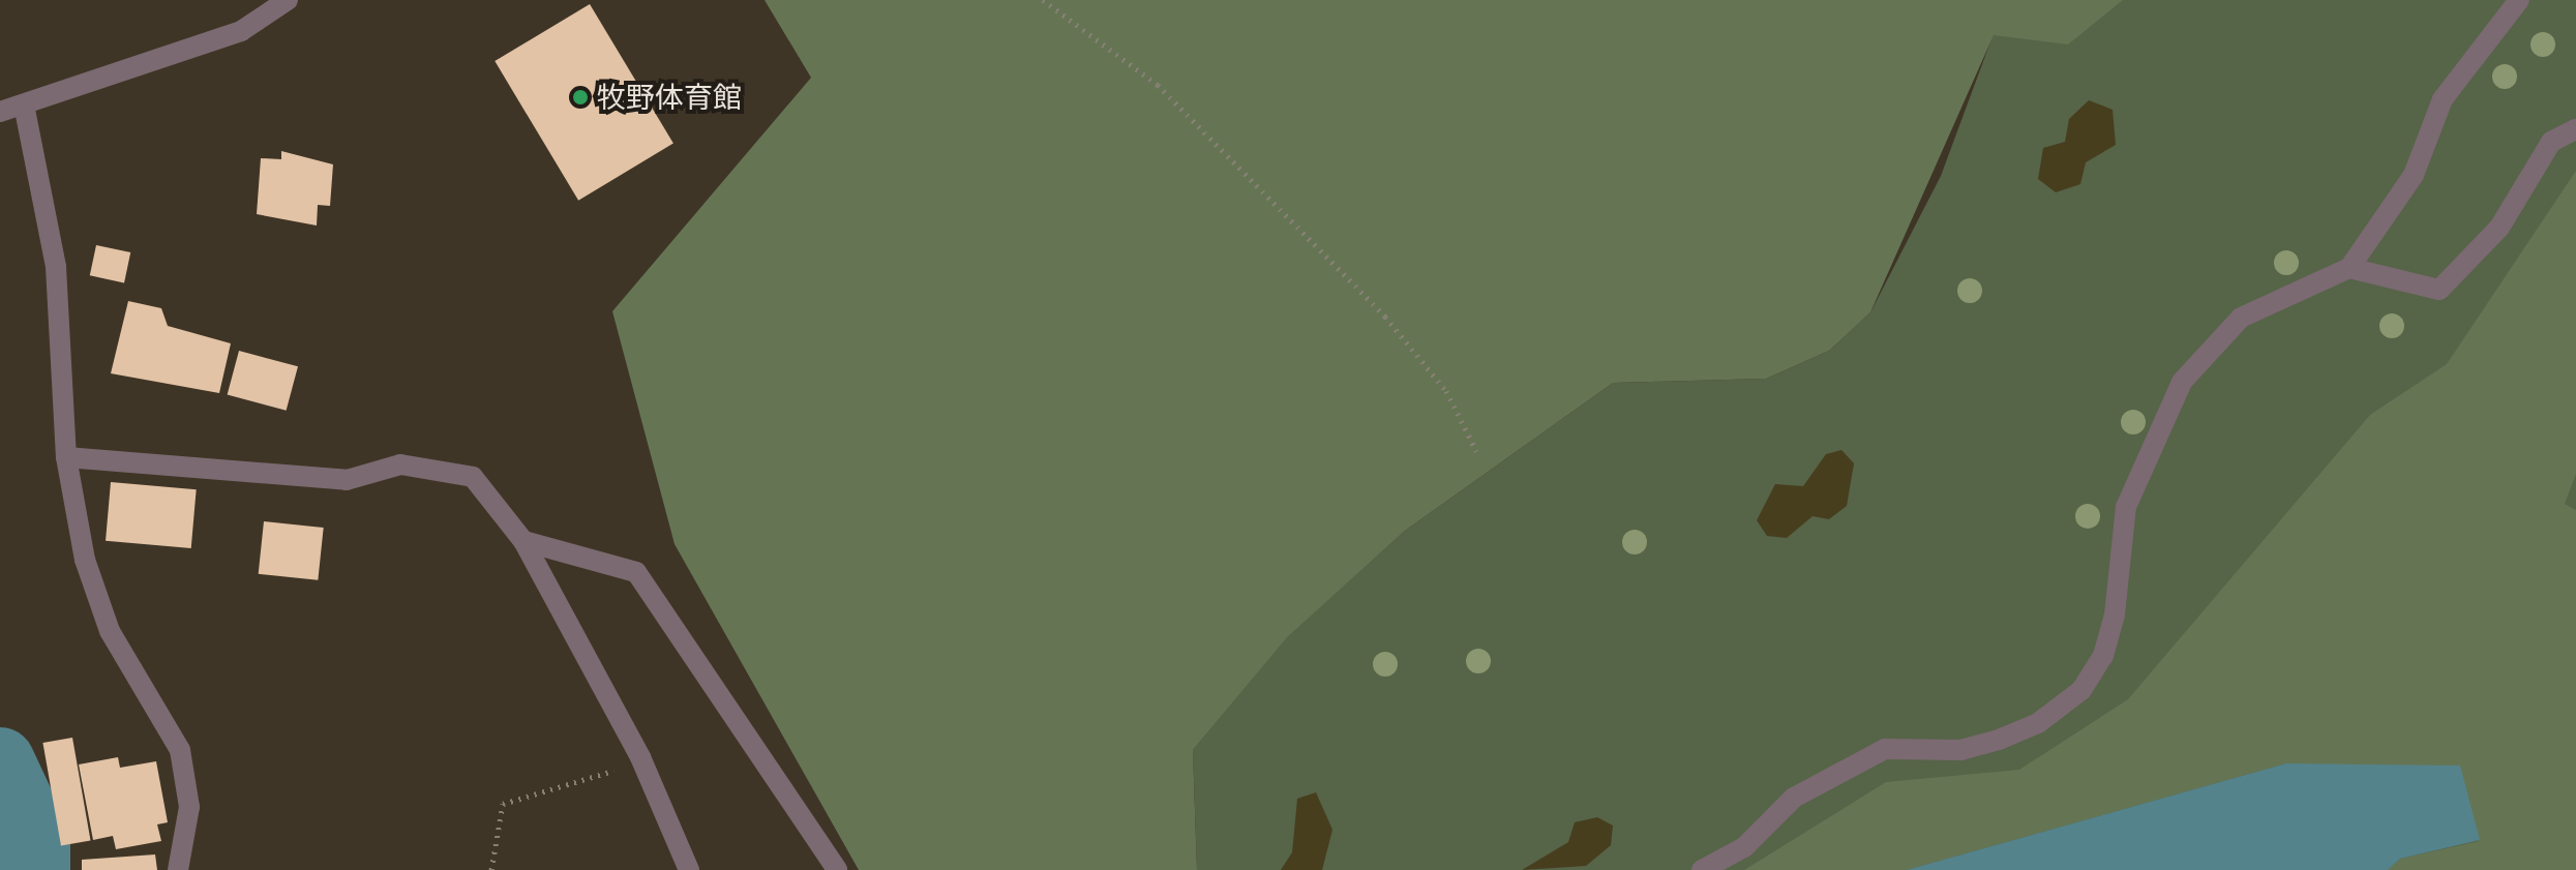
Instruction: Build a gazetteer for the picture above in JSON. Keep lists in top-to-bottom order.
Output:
{
  "places": ["牧野体育館"]
}
